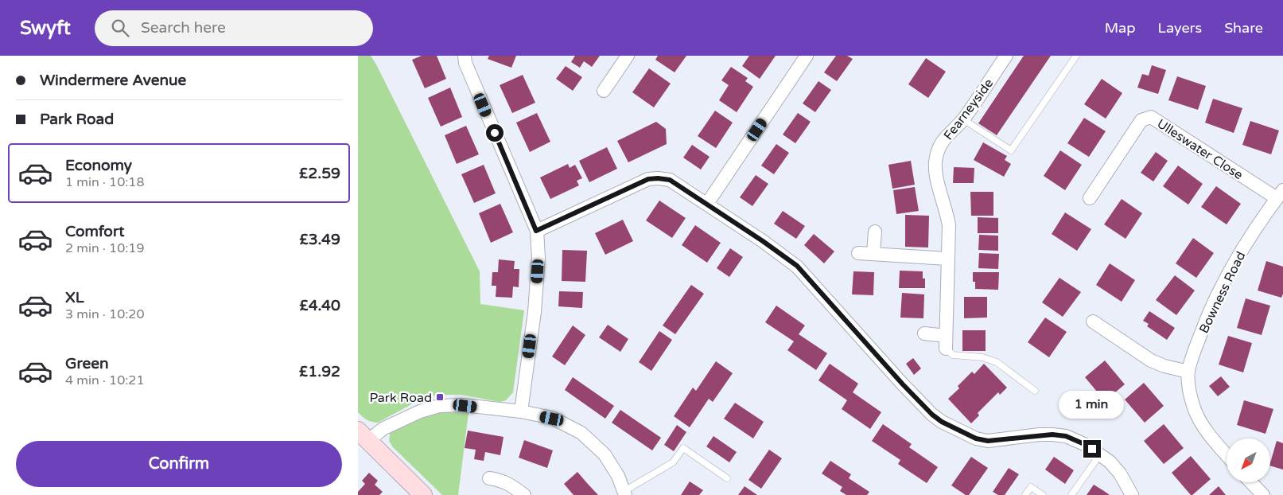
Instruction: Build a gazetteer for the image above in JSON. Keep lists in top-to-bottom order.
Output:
{
  "streets": {
    "street": ["Fearneyside", "Ulleswater Close", "Bowness Road"]
  },
  "crossings": [
    ["Ulleswater Close", "Bowness Road"]
  ],
  "places": {
    "transit": ["Park Road"]
  },
  "north": "bottom left",
  "page": {
    "header": "Swyft",
    "search": "Search here",
    "nav": ["Map", "Layers", "Share"],
    "banner": ["Windermere Avenue", "Park Road"],
    "list": [
      {
        "name": "Economy",
        "note": "1 min · 10:18",
        "value": "£2.59"
      },
      {
        "name": "Comfort",
        "note": "2 min · 10:19",
        "value": "£3.49"
      },
      {
        "name": "XL",
        "note": "3 min · 10:20",
        "value": "£4.40"
      },
      {
        "name": "Green",
        "note": "4 min · 10:21",
        "value": "£1.92"
      }
    ],
    "bubble": "1 min",
    "buttons": "Confirm"
  }
}
